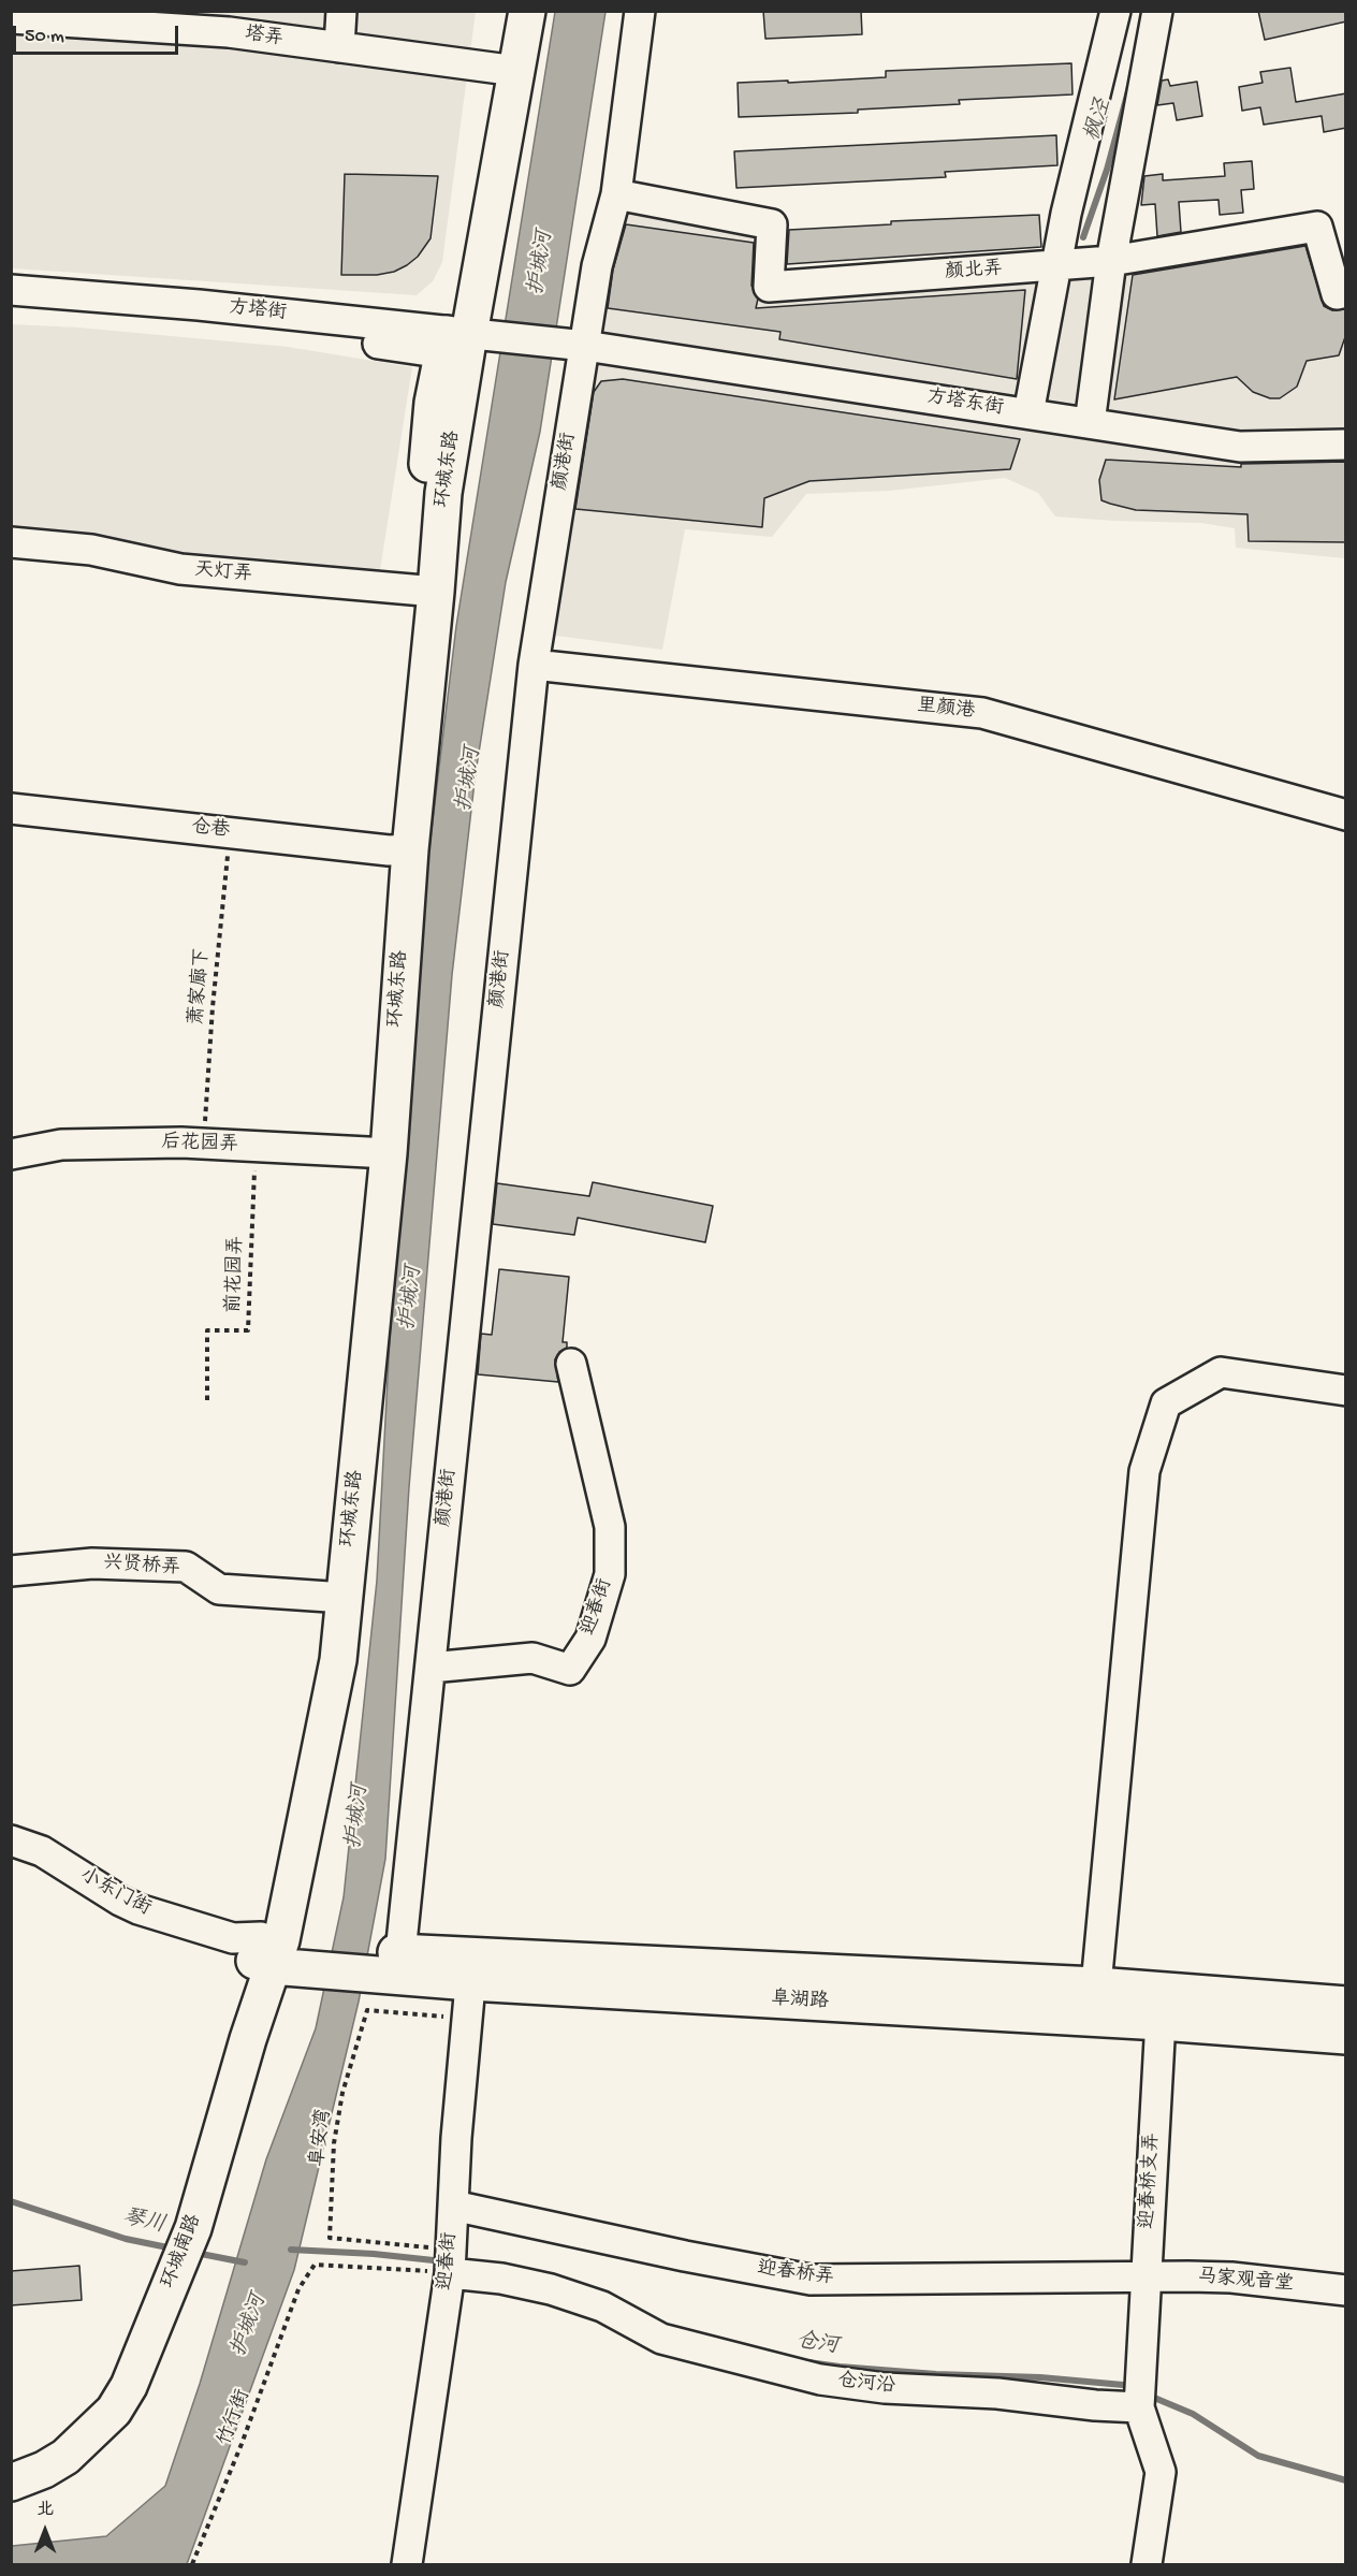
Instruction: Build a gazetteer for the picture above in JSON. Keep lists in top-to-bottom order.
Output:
{
  "streets": {
    "main road": ["环城东路", "阜湖路", "环城南路"],
    "street": [
      "塔弄",
      "颜北弄",
      "方塔街",
      "方塔东街",
      "颜港街",
      "天灯弄",
      "里颜港",
      "仓巷",
      "后花园弄",
      "兴贤桥弄",
      "迎春街",
      "小东门街",
      "迎春桥支弄",
      "迎春桥弄",
      "马家观音堂",
      "仓河沿"
    ],
    "path": [
      "萧家廊下",
      "前花园弄",
      "阜安湾",
      "竹行街"
    ]
  },
  "crossings": [
    ["塔弄", "环城东路"],
    ["颜北弄", "颜港街"],
    ["方塔街", "方塔东街"],
    ["方塔街", "环城东路"],
    ["方塔东街", "颜港街"],
    ["颜港街", "里颜港"],
    ["颜港街", "迎春街"],
    ["颜港街", "阜湖路"],
    ["环城东路", "天灯弄"],
    ["环城东路", "仓巷"],
    ["环城东路", "后花园弄"],
    ["环城东路", "兴贤桥弄"],
    ["环城东路", "小东门街"],
    ["环城东路", "阜湖路"],
    ["环城东路", "环城南路"],
    ["仓巷", "萧家廊下"],
    ["萧家廊下", "后花园弄"],
    ["后花园弄", "前花园弄"],
    ["迎春街", "阜湖路"],
    ["迎春街", "阜安湾"],
    ["迎春街", "迎春桥弄"],
    ["迎春街", "仓河沿"],
    ["迎春街", "竹行街"],
    ["小东门街", "阜湖路"],
    ["小东门街", "环城南路"],
    ["阜湖路", "迎春桥支弄"],
    ["阜湖路", "环城南路"],
    ["阜安湾", "迎春桥弄"],
    ["阜安湾", "仓河沿"],
    ["阜安湾", "竹行街"],
    ["迎春桥支弄", "迎春桥弄"],
    ["迎春桥支弄", "马家观音堂"],
    ["迎春桥支弄", "仓河沿"],
    ["迎春桥弄", "马家观音堂"],
    ["迎春桥弄", "仓河沿"],
    ["迎春桥弄", "竹行街"],
    ["仓河沿", "竹行街"]
  ],
  "water": [
    "枫泾",
    "护城河",
    "琴川",
    "仓河"
  ],
  "scale_bar": "50 m",
  "north": "top"
}
